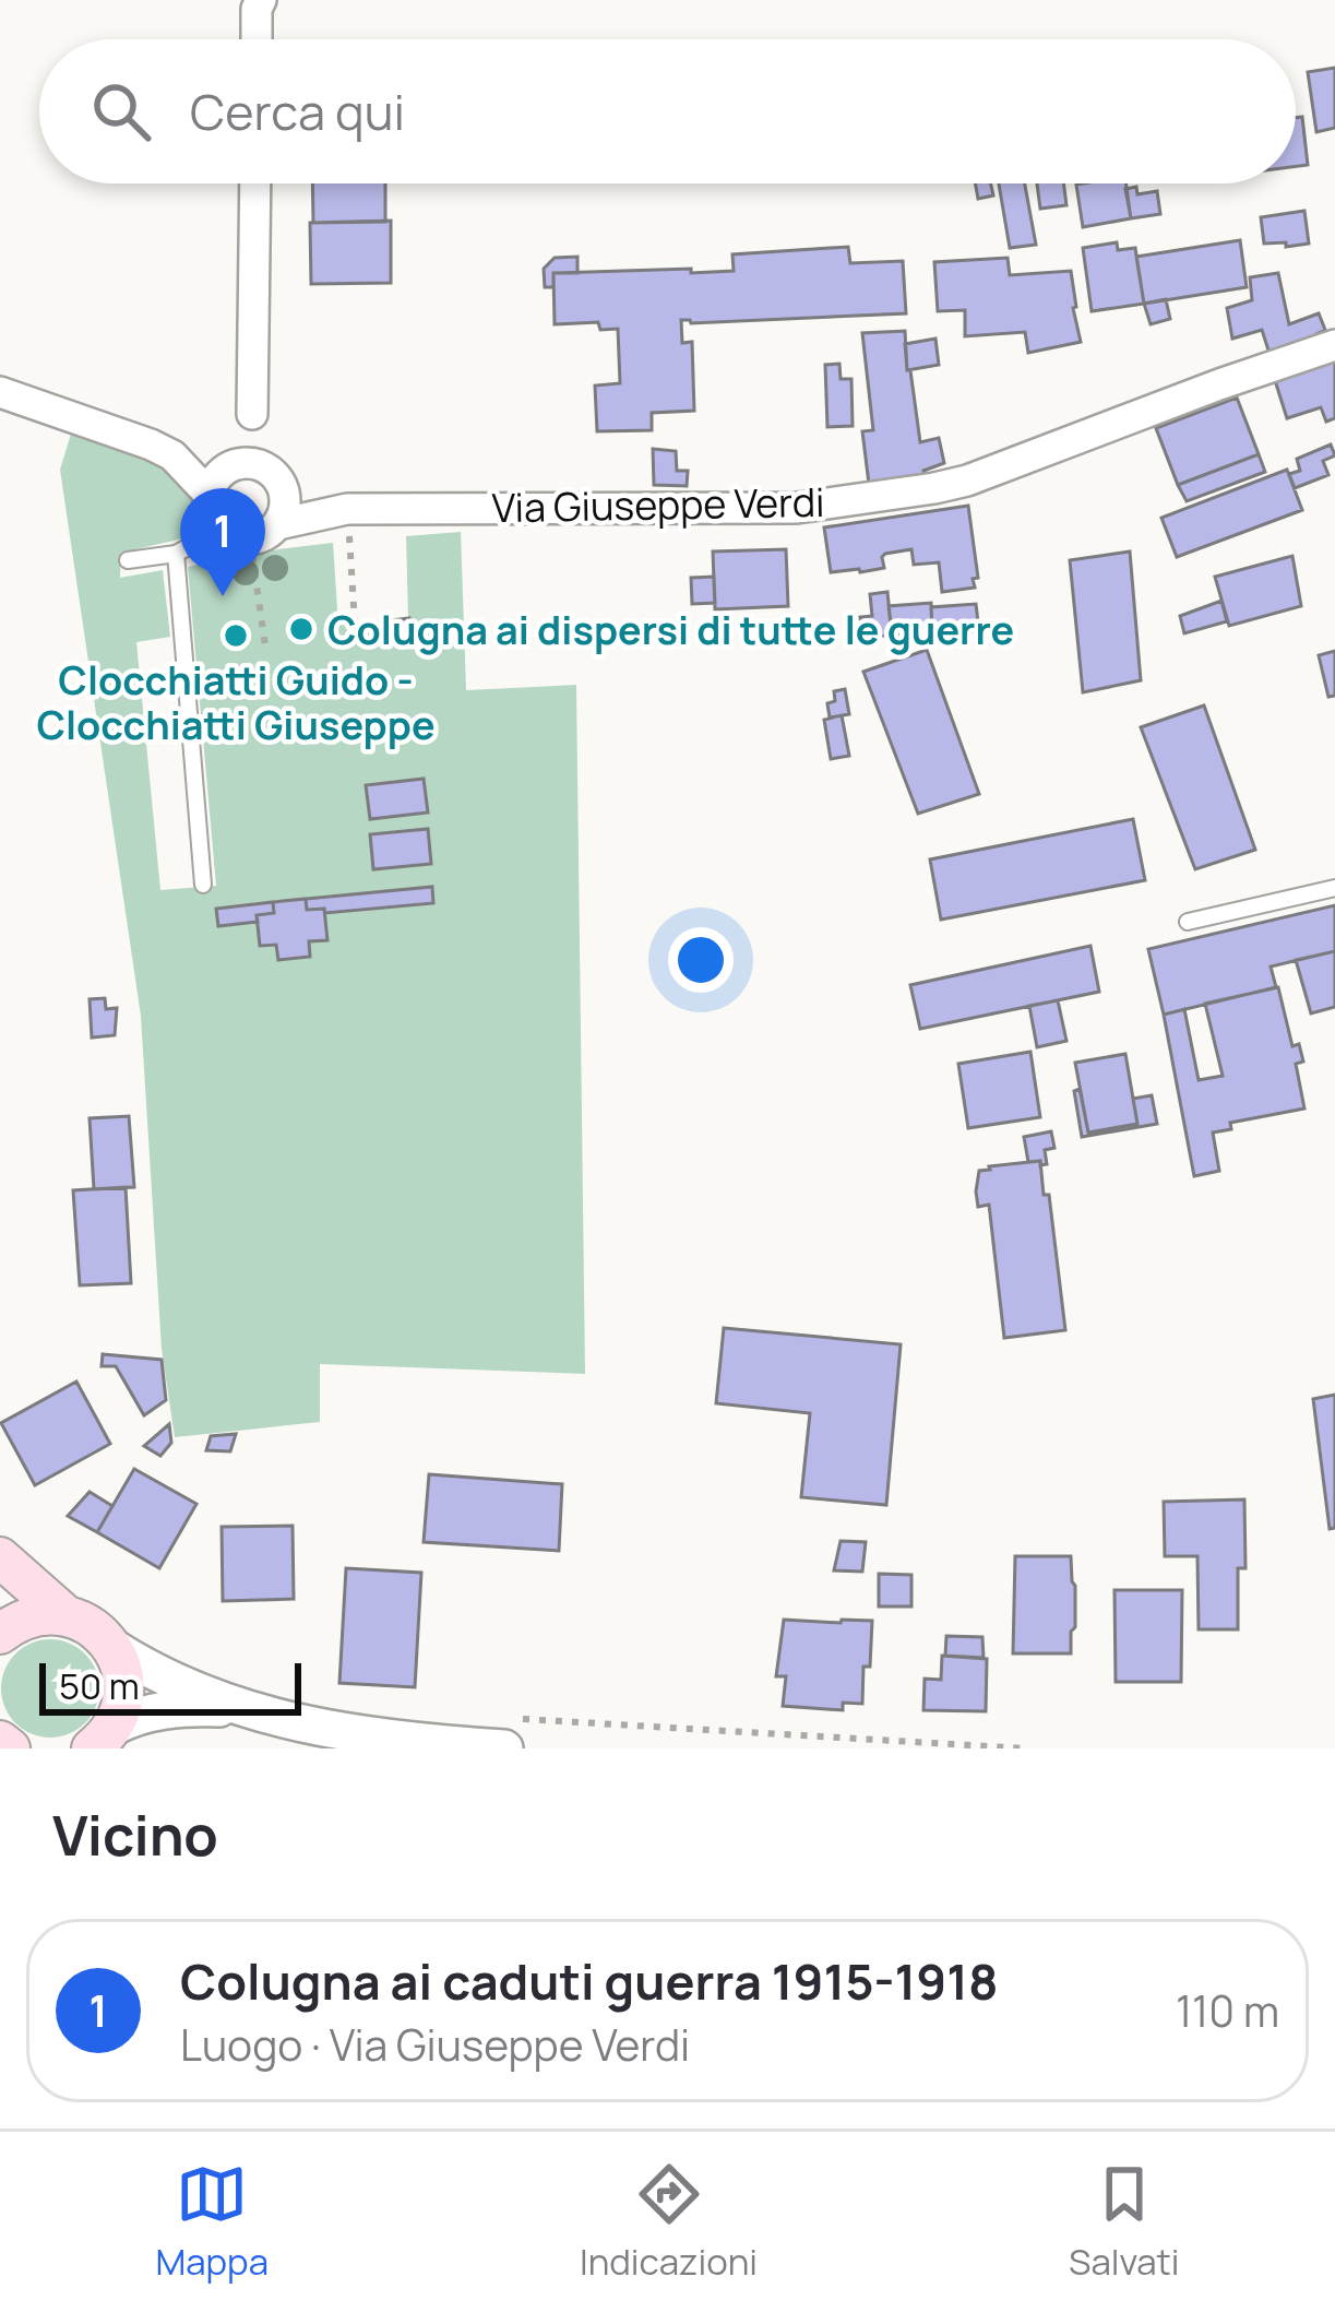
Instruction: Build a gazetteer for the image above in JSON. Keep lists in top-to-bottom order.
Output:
{
  "streets": {
    "street": ["Via Giuseppe Verdi"]
  },
  "places": ["Colugna ai dispersi di tutte le guerre", "Clocchiatti Guido - Clocchiatti Giuseppe"],
  "scale_bar": "50 m",
  "page": {
    "search": "Cerca qui",
    "pins": "1",
    "scale": "50 m",
    "heading": "Vicino",
    "list": [
      {
        "mark": "1",
        "name": "Colugna ai caduti guerra 1915-1918",
        "note": "Luogo · Via Giuseppe Verdi",
        "value": "110 m"
      }
    ],
    "nav": ["Mappa", "Indicazioni", "Salvati"]
  }
}
